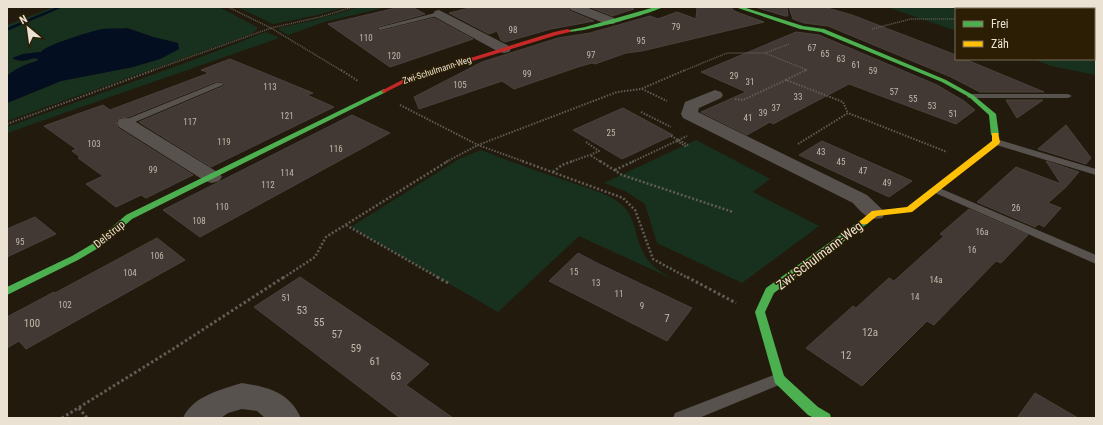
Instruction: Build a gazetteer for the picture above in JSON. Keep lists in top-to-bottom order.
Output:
{
  "streets": {
    "street": ["Zwi-Schulmann-Weg", "Delstrup"]
  },
  "crossings": [
    ["Zwi-Schulmann-Weg", "Delstrup"]
  ],
  "house_numbers": [
    "79",
    "98",
    "110",
    "95",
    "67",
    "65",
    "97",
    "120",
    "63",
    "61",
    "59",
    "99",
    "29",
    "31",
    "105",
    "113",
    "57",
    "33",
    "55",
    "53",
    "37",
    "39",
    "51",
    "121",
    "41",
    "117",
    "25",
    "119",
    "103",
    "116",
    "43",
    "45",
    "99",
    "47",
    "114",
    "49",
    "112",
    "110",
    "26",
    "108",
    "16a",
    "95",
    "16",
    "106",
    "15",
    "104",
    "14a",
    "13",
    "11",
    "14",
    "51",
    "102",
    "9",
    "53",
    "7",
    "55",
    "100",
    "12a",
    "57",
    "59",
    "12",
    "61",
    "63"
  ],
  "legend": ["Frei", "Zäh"],
  "north": "top left"
}
